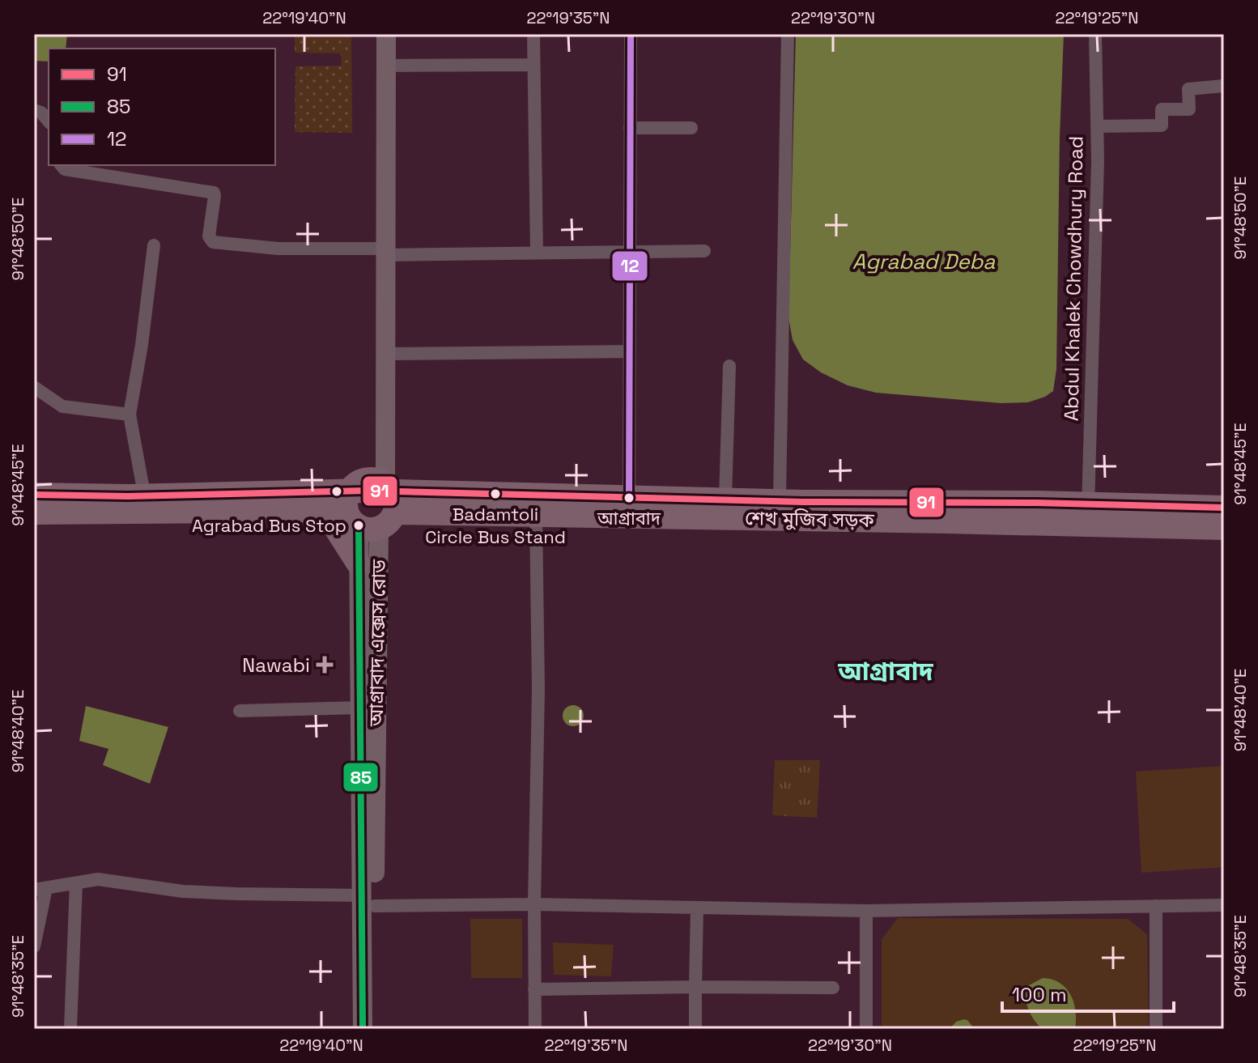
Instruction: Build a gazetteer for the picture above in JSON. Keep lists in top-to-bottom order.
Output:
{
  "streets": {
    "highway": ["শেখ মুজিব সড়ক"],
    "main road": ["আগ্রাবাদ এক্সেস রোড"],
    "street": ["Abdul Khalek Chowdhury Road"]
  },
  "crossings": [
    ["Abdul Khalek Chowdhury Road", "শেখ মুজিব সড়ক"],
    ["শেখ মুজিব সড়ক", "আগ্রাবাদ এক্সেস রোড"]
  ],
  "districts": ["আগ্রাবাদ"],
  "water": ["Agrabad Deba"],
  "places": {
    "other": ["Badamtoli Circle Bus Stand", "আগ্রাবাদ", "Agrabad Bus Stop"],
    "health": ["Nawabi"]
  },
  "lines": ["transit line 12", "transit line 91", "transit line 85"],
  "legend": ["91", "85", "12"],
  "scale_bar": "100 m",
  "coordinates": [
    "22°19'40\"N",
    "22°19'35\"N",
    "22°19'30\"N",
    "22°19'25\"N",
    "91°48'50\"E",
    "91°48'45\"E",
    "91°48'40\"E",
    "91°48'35\"E"
  ]
}
